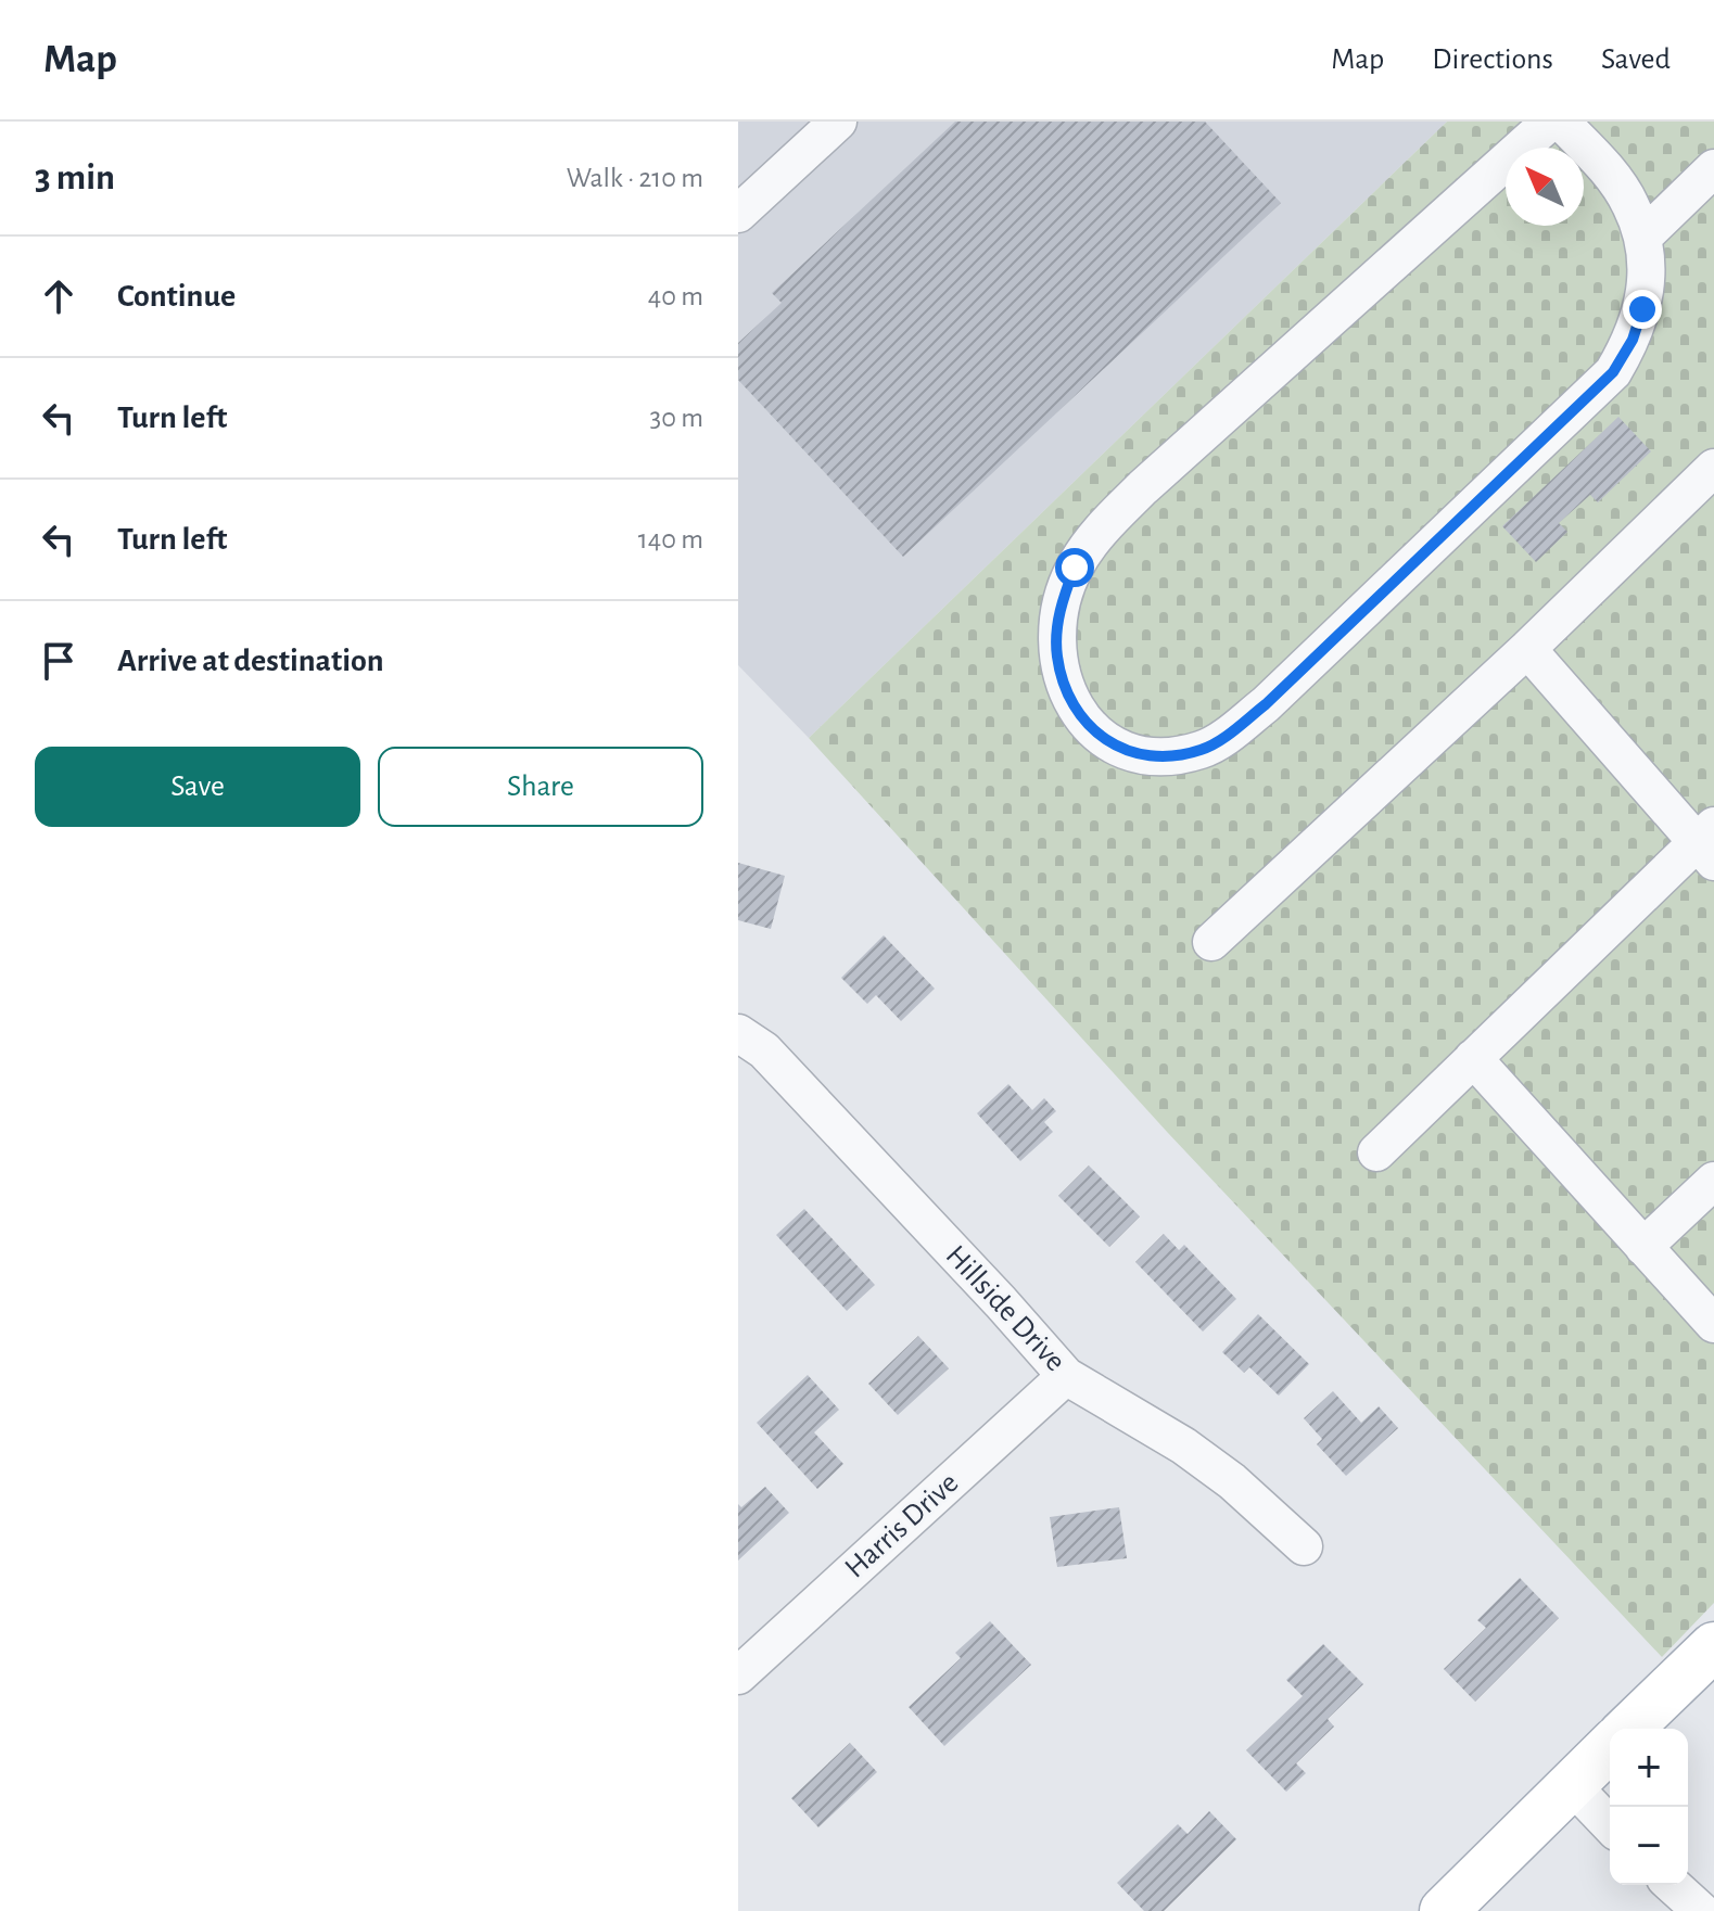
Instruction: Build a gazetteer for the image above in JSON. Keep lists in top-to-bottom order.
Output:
{
  "streets": {
    "street": ["Hillside Drive", "Harris Drive"]
  },
  "crossings": [
    ["Hillside Drive", "Harris Drive"]
  ],
  "north": "top left",
  "page": {
    "header": "Map",
    "nav": ["Map", "Directions", "Saved"],
    "heading": ["3 min", "Walk · 210 m"],
    "list": [
      ["Continue", "40 m"],
      ["Turn left", "30 m"],
      ["Turn left", "140 m"],
      "Arrive at destination"
    ],
    "buttons": ["Save", "Share"],
    "map_buttons": ["+", "−"]
  }
}
